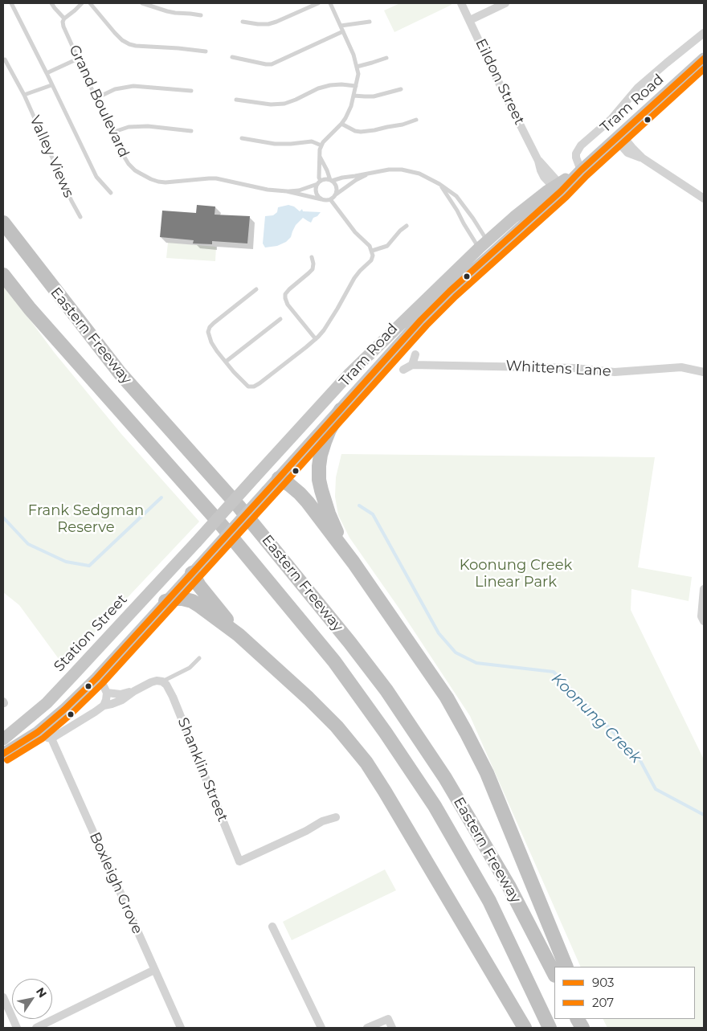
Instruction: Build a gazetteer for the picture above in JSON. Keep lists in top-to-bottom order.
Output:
{
  "streets": {
    "highway": ["Eastern Freeway"],
    "main road": ["Tram Road", "Station Street"],
    "street": [
      "Eildon Street",
      "Whittens Lane",
      "Shanklin Street",
      "Boxleigh Grove"
    ],
    "lane": ["Grand Boulevard", "Valley Views"]
  },
  "crossings": [
    ["Eildon Street", "Tram Road"],
    ["Tram Road", "Station Street"]
  ],
  "water": ["Koonung Creek"],
  "parks": ["Frank Sedgman Reserve", "Koonung Creek Linear Park"],
  "lines": ["transit line 903", "transit line 207"],
  "legend": ["903", "207"],
  "north": "top right"
}
